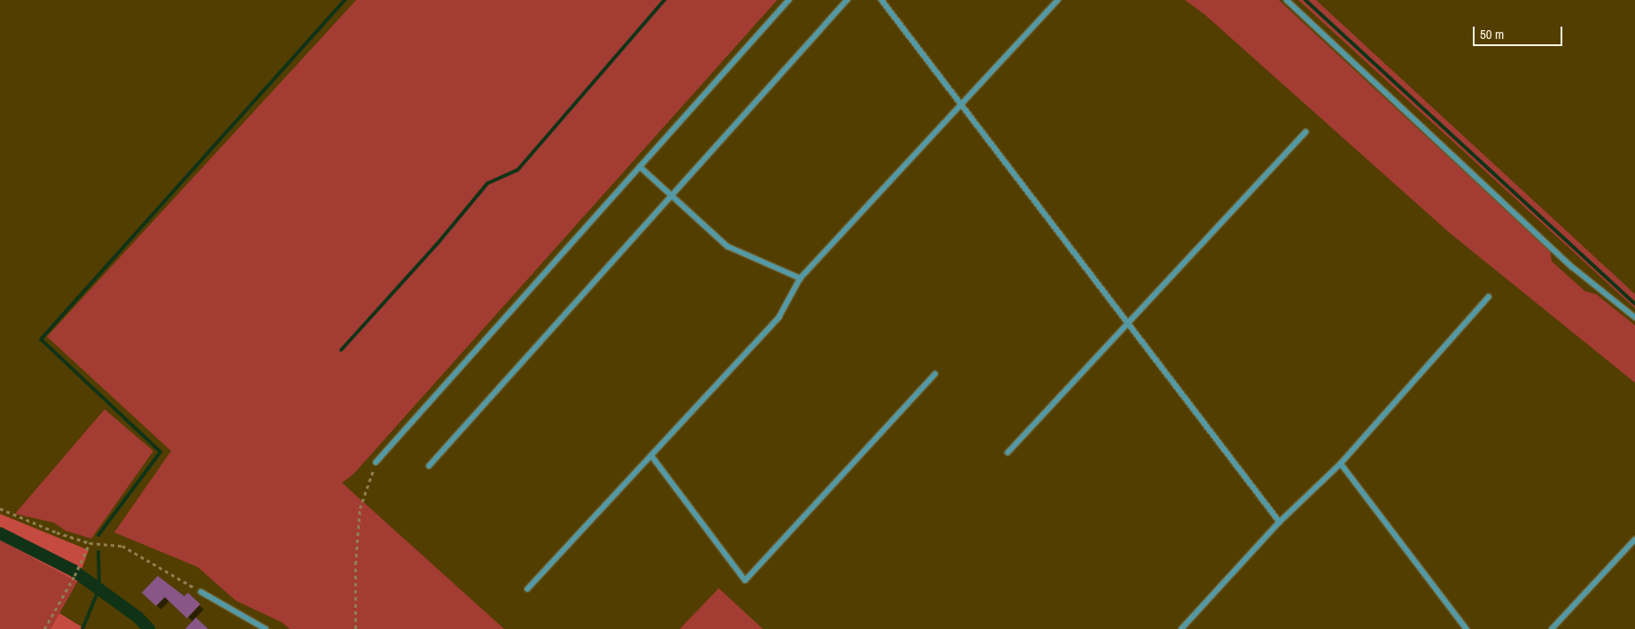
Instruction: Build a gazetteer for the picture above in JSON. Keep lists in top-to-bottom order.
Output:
{
  "scale_bar": "50 m"
}
